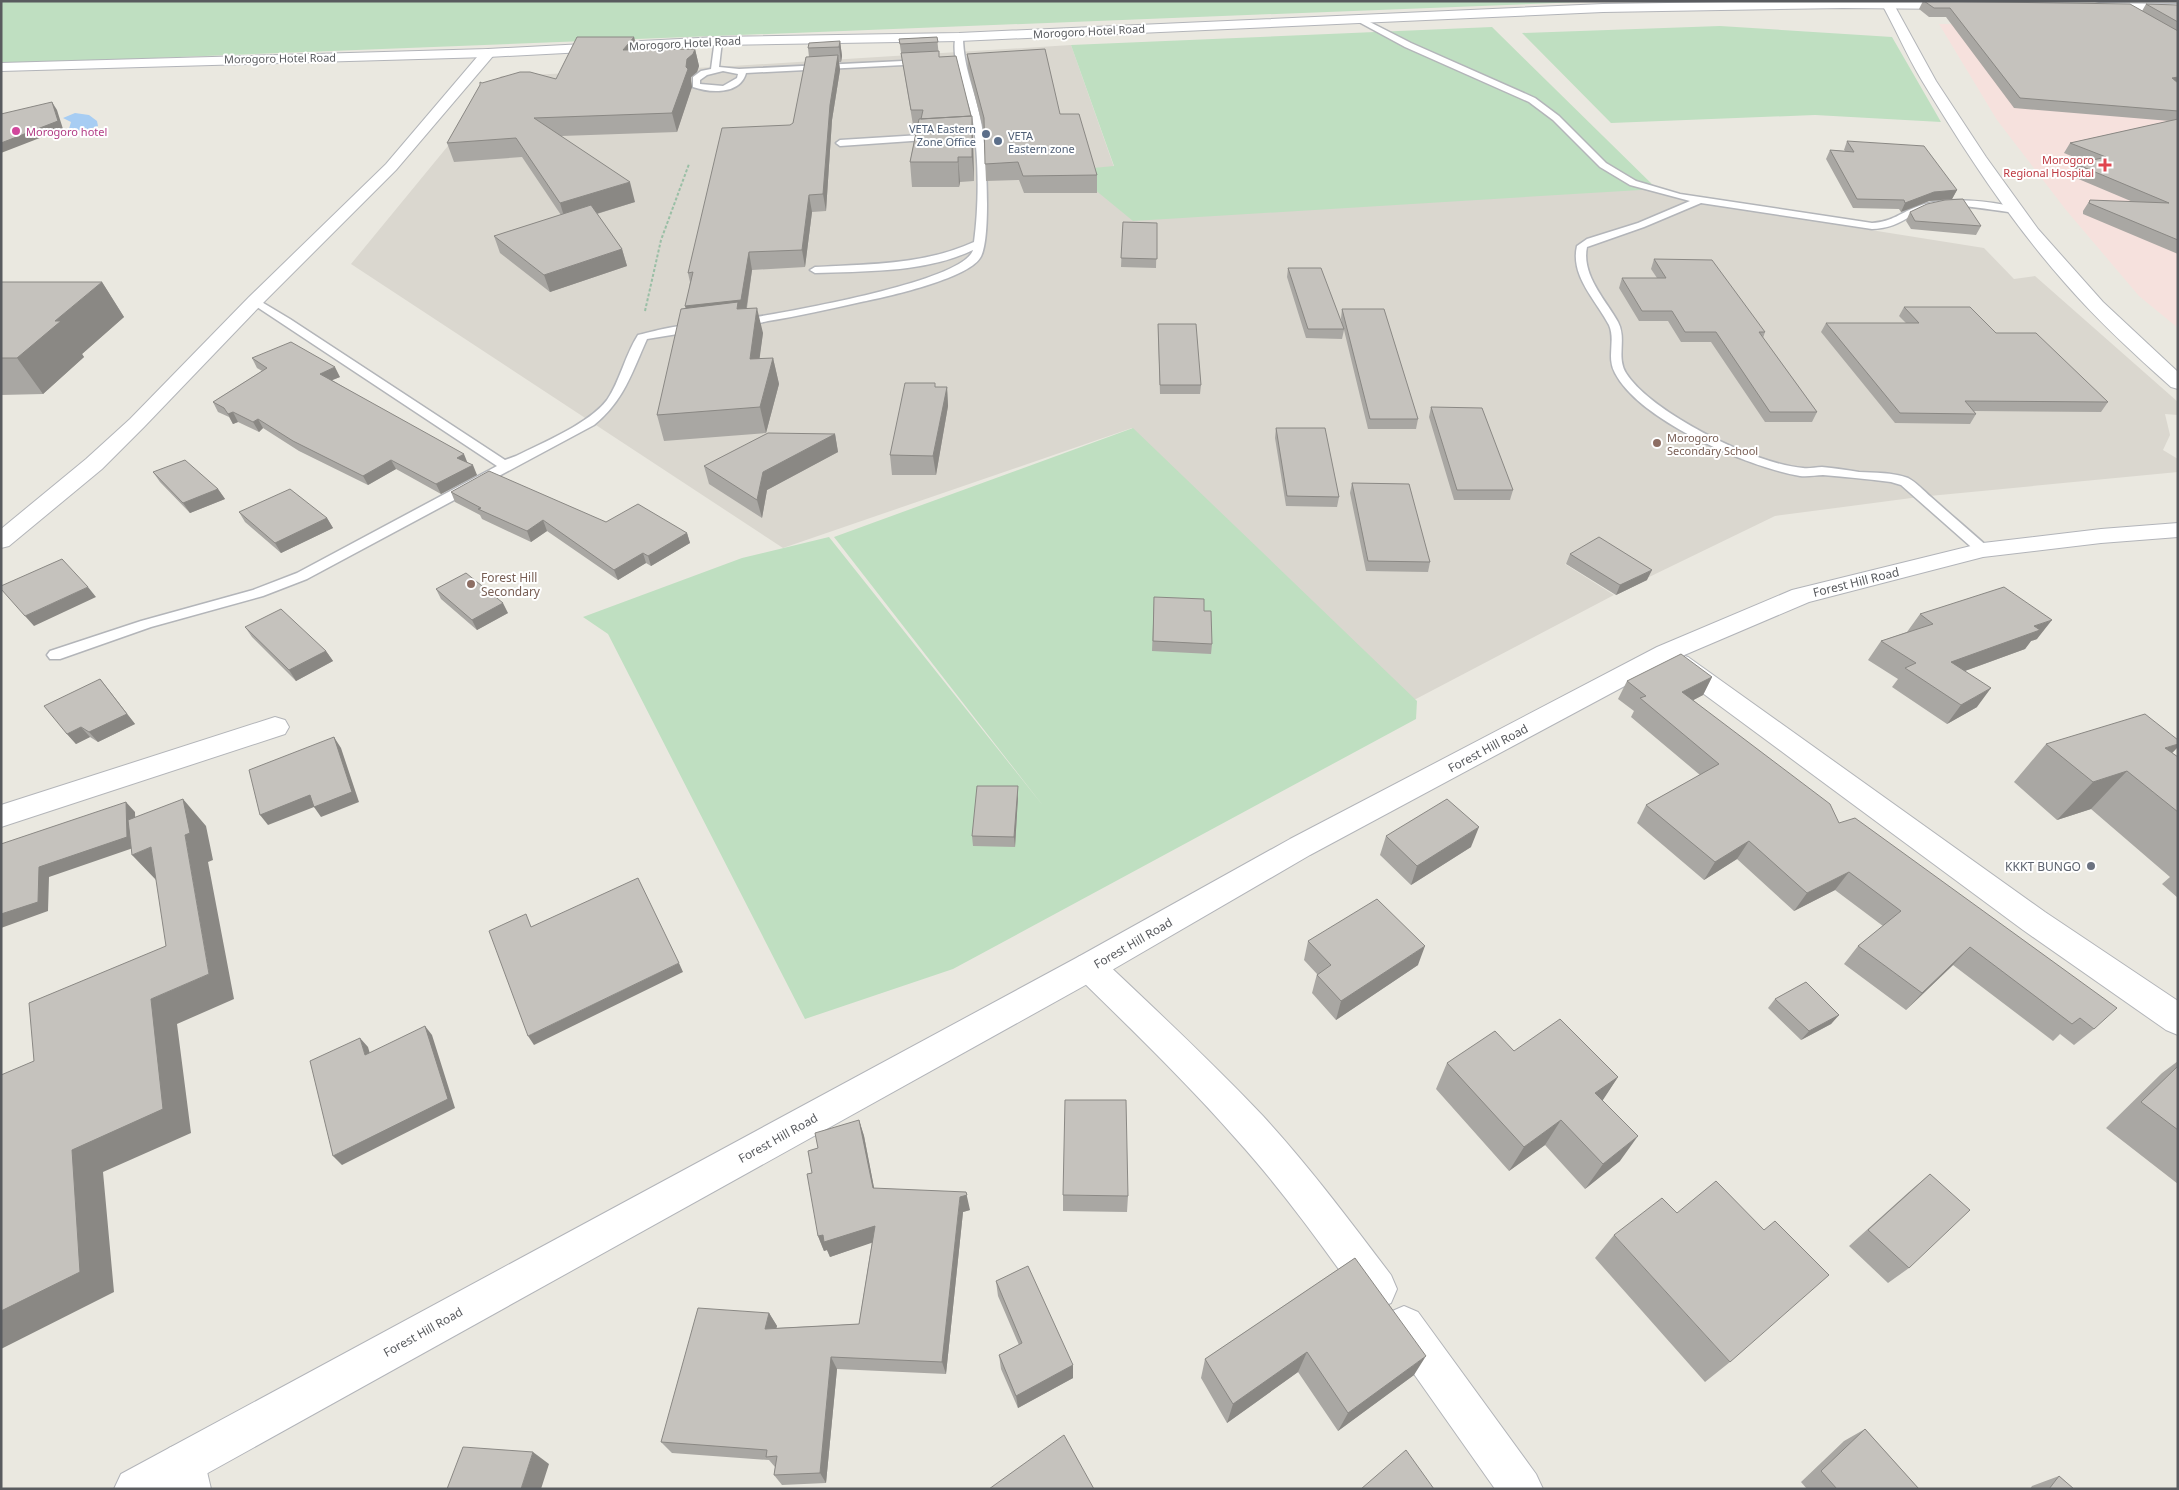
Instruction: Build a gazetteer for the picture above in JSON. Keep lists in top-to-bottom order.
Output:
{
  "streets": {
    "street": ["Morogoro Hotel Road", "Forest Hill Road"]
  },
  "places": {
    "other": [
      "Morogoro hotel",
      "VETA Eastern Zone Office",
      "VETA Eastern zone",
      "Morogoro Secondary School",
      "Forest Hill Secondary",
      "KKKT BUNGO"
    ],
    "health": ["Morogoro Regional Hospital"]
  }
}
